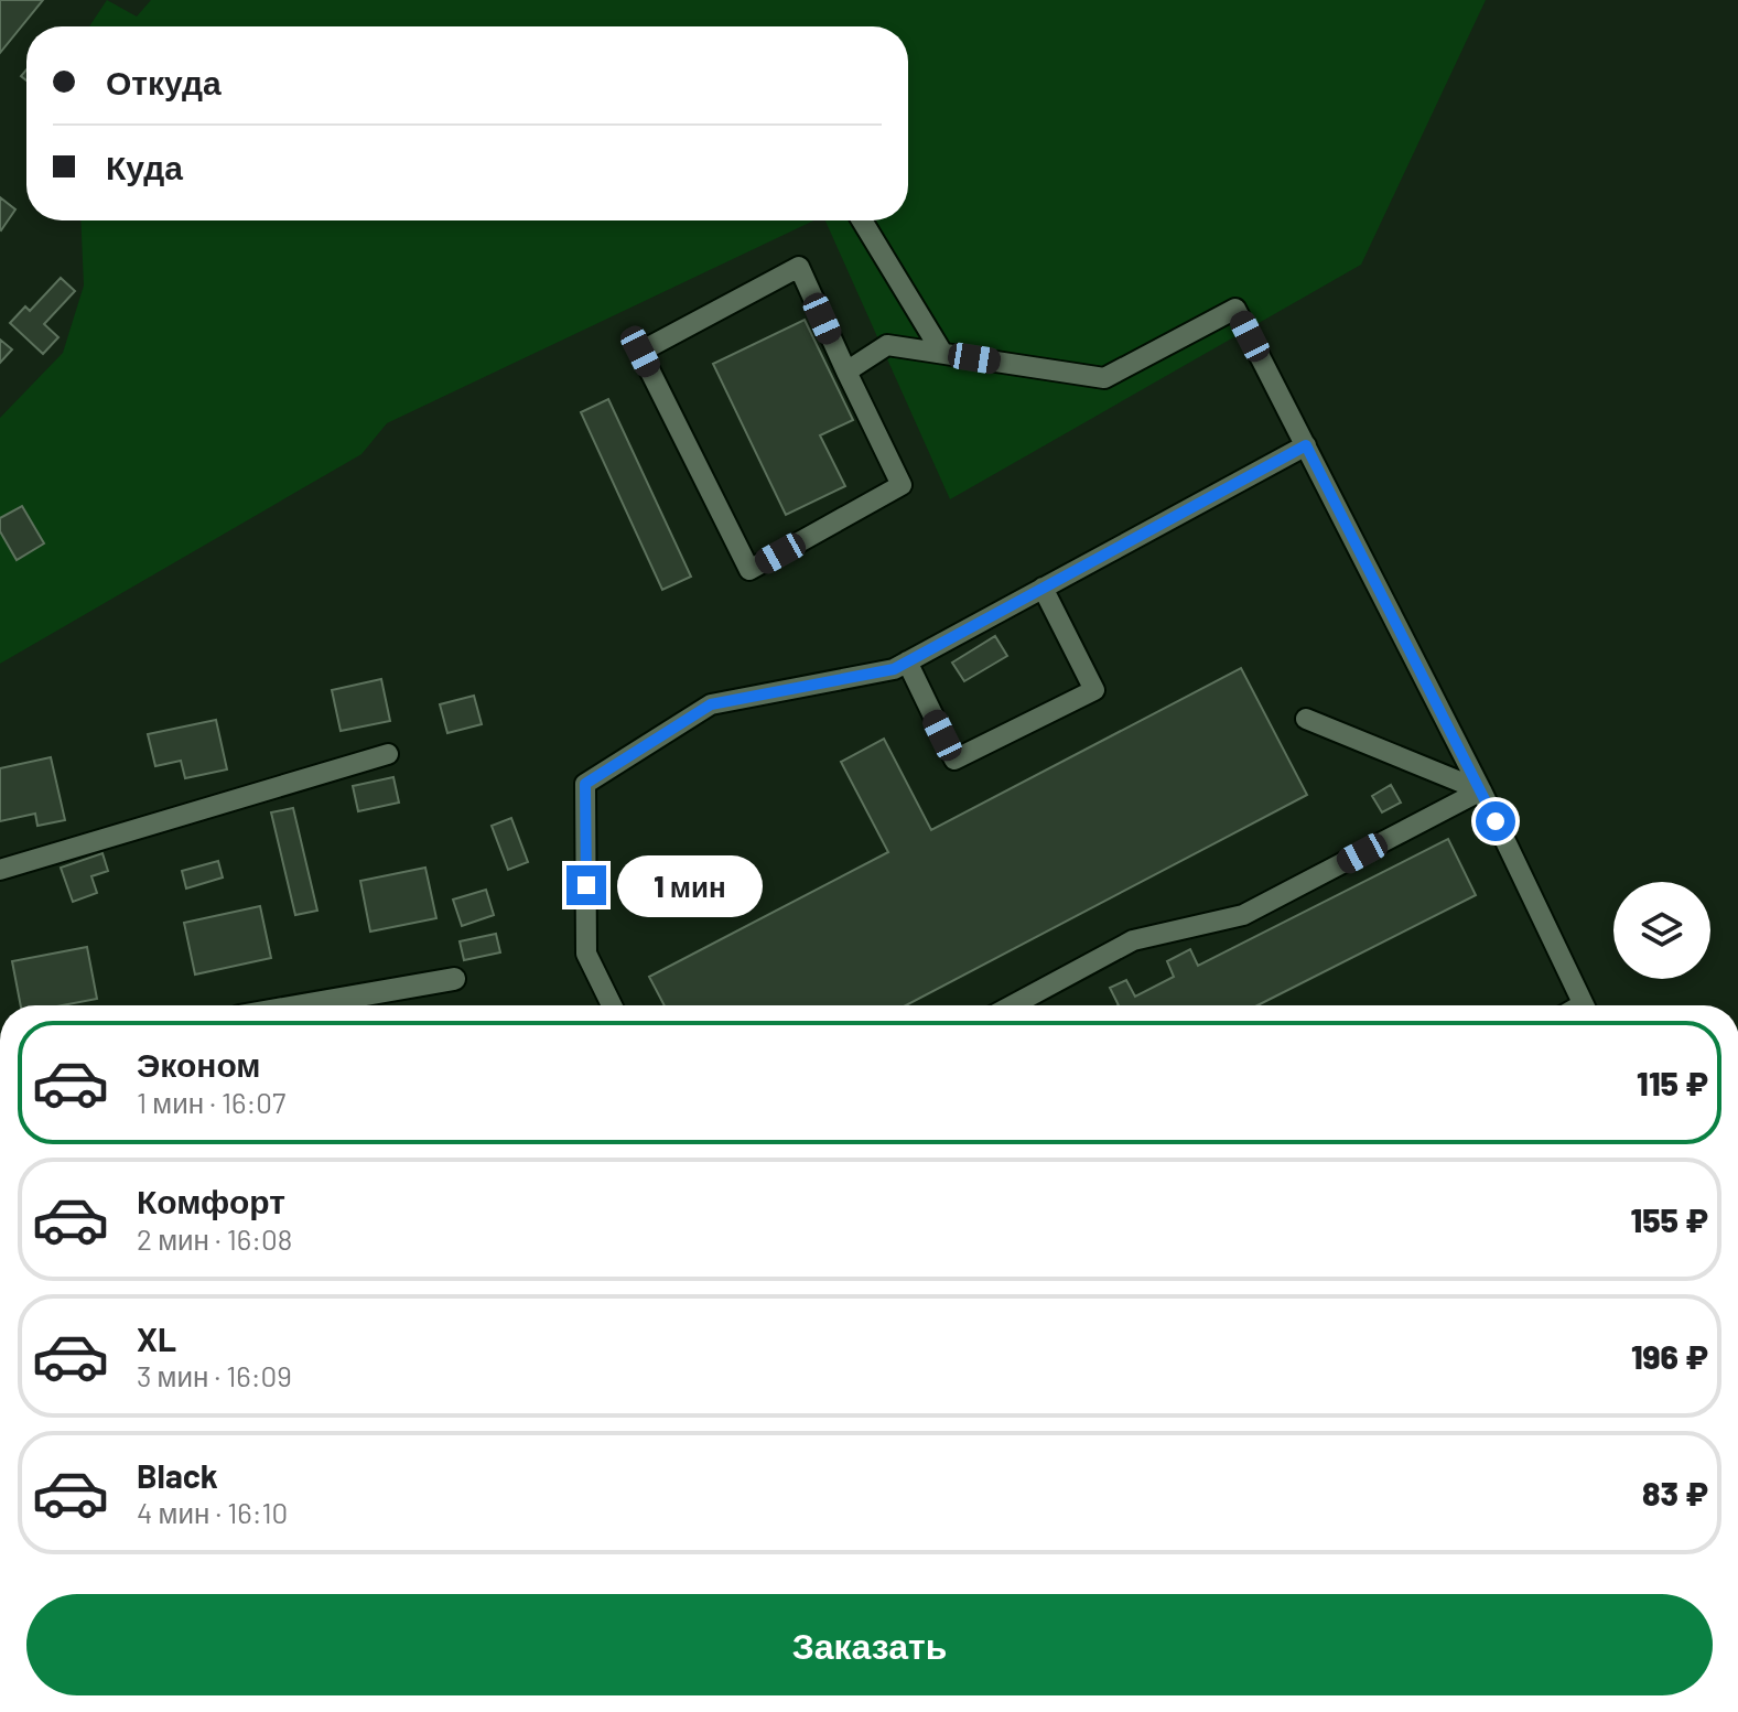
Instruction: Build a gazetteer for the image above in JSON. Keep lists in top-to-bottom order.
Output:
{
  "page": {
    "banner": ["Откуда", "Куда"],
    "bubble": "1 мин",
    "list": [
      {
        "name": "Эконом",
        "note": "1 мин · 16:07",
        "value": "115 ₽"
      },
      {
        "name": "Комфорт",
        "note": "2 мин · 16:08",
        "value": "155 ₽"
      },
      {
        "name": "XL",
        "note": "3 мин · 16:09",
        "value": "196 ₽"
      },
      {
        "name": "Black",
        "note": "4 мин · 16:10",
        "value": "83 ₽"
      }
    ],
    "buttons": "Заказать"
  }
}
